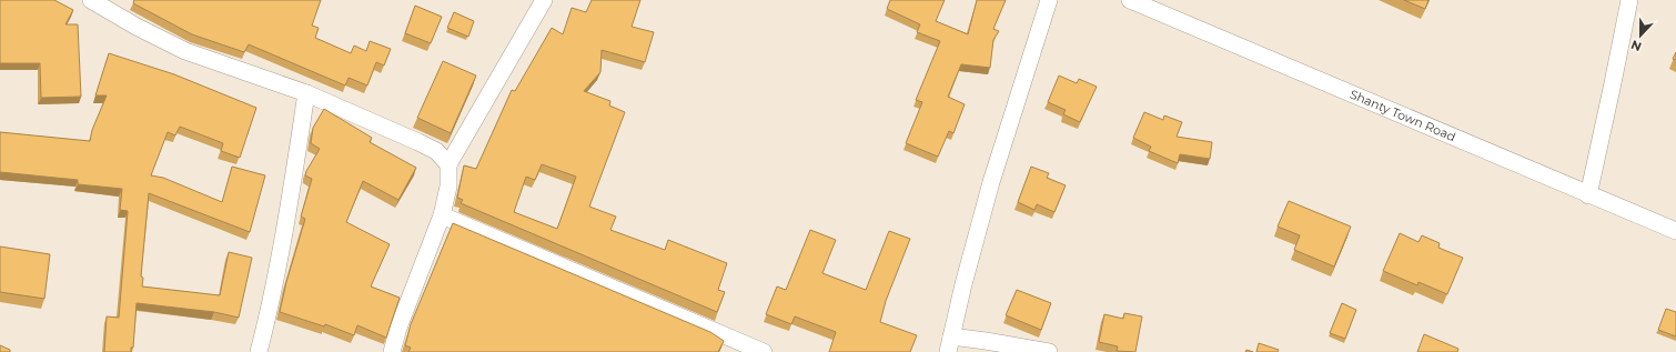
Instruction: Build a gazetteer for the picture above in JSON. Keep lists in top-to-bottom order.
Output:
{
  "streets": {
    "street": ["Shanty Town Road"]
  },
  "north": "bottom"
}
